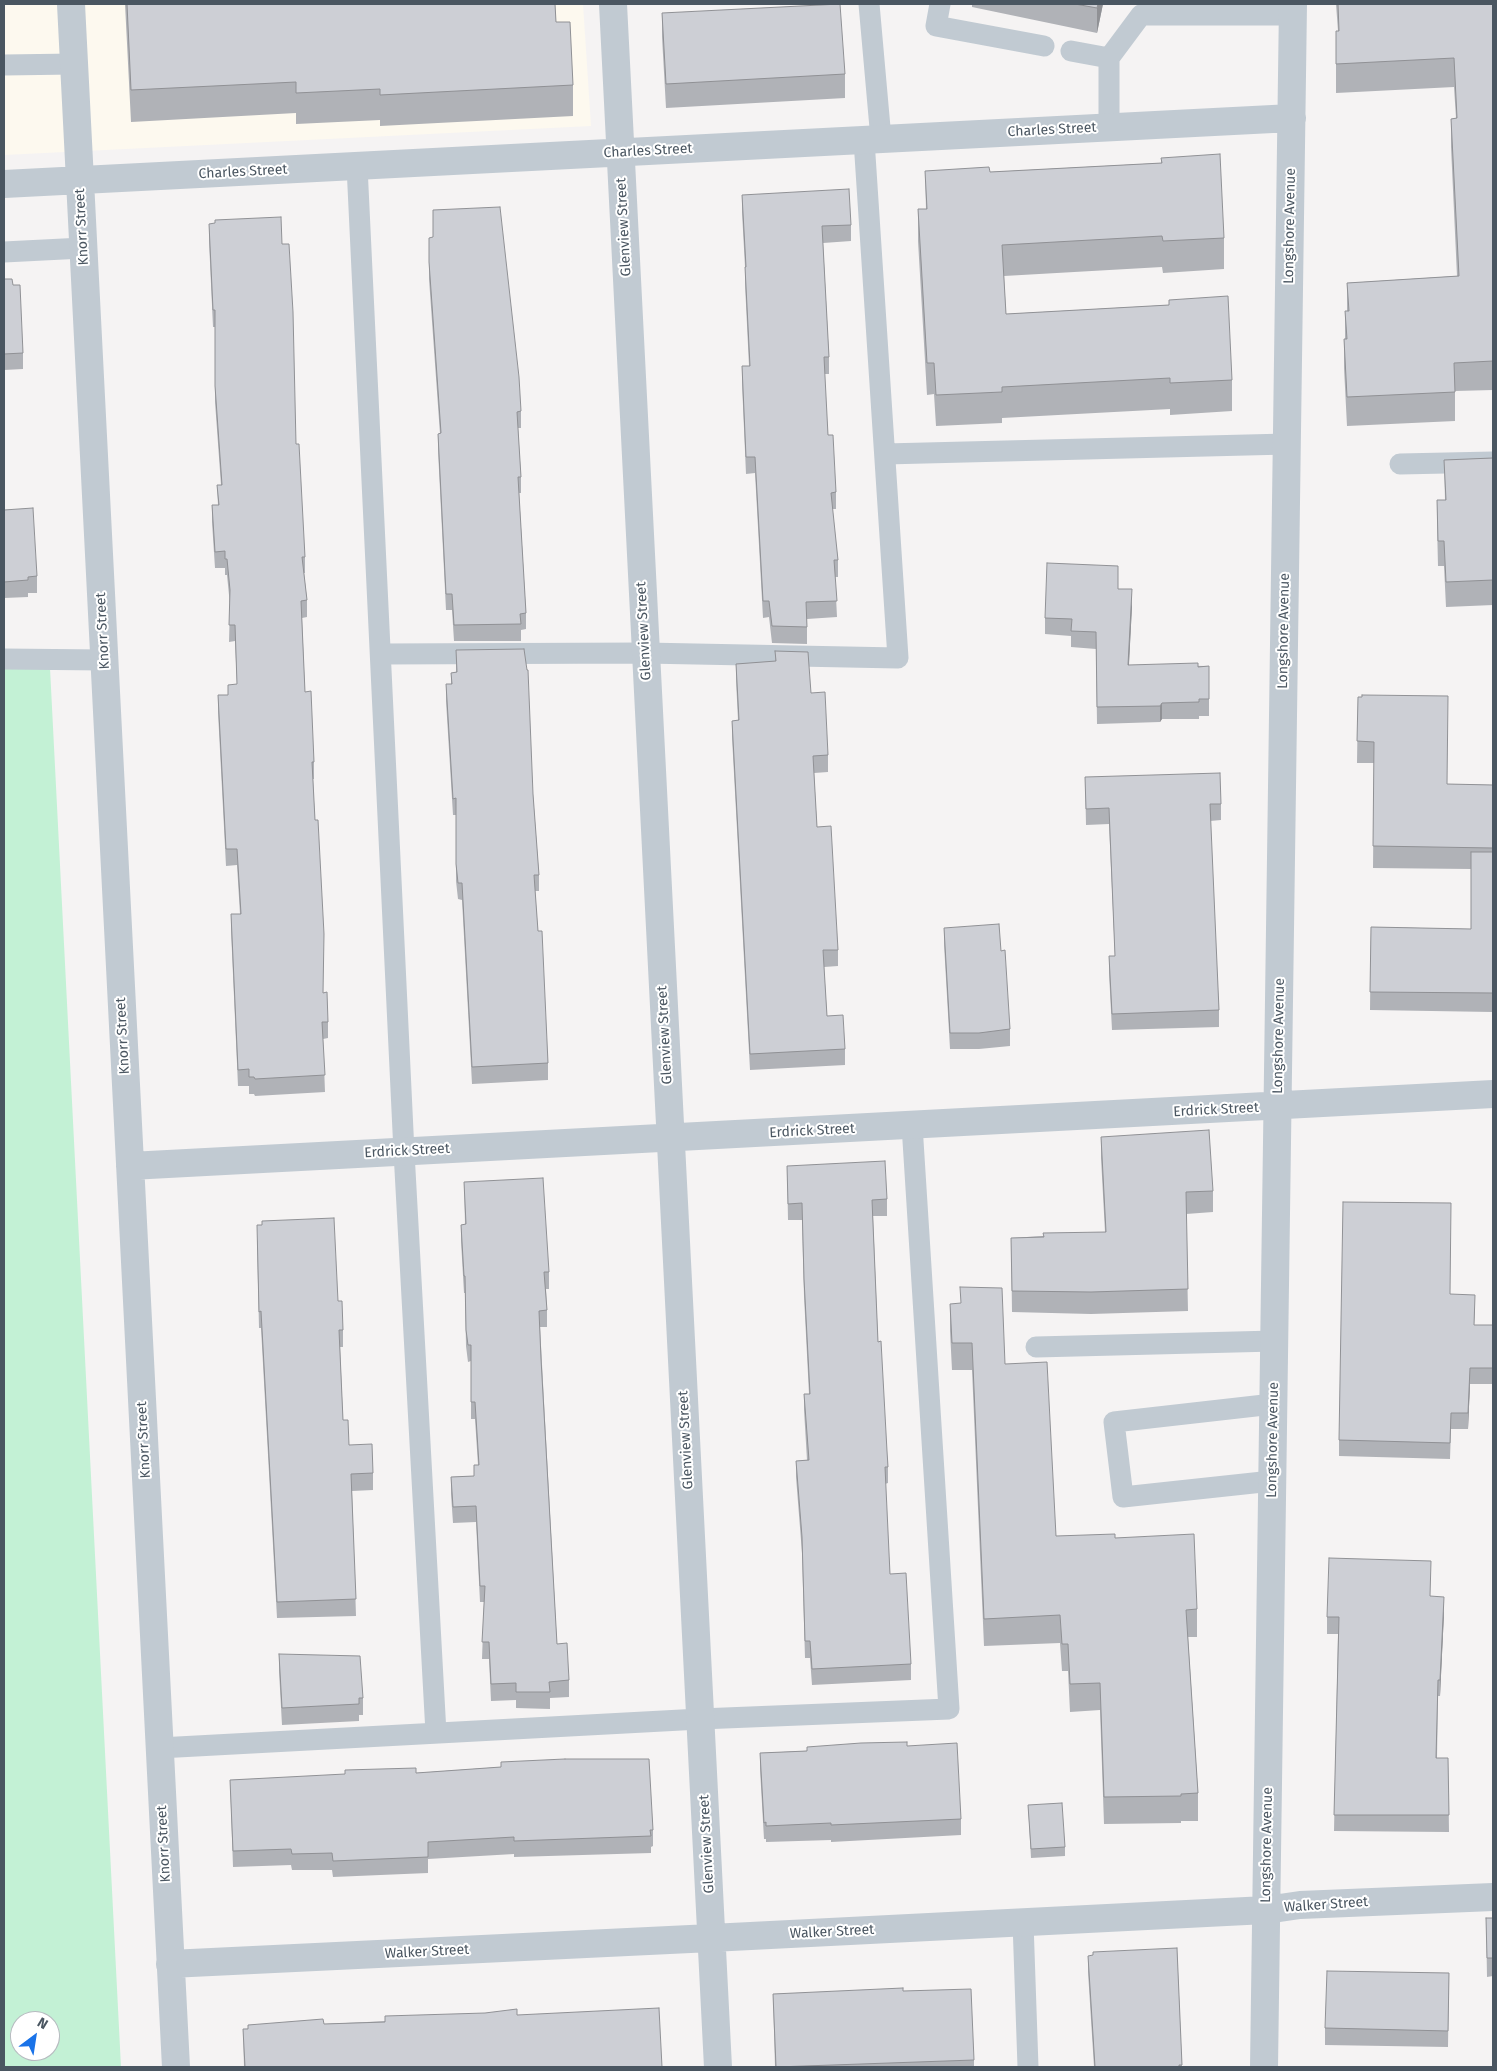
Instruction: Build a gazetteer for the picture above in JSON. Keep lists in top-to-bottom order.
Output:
{
  "streets": {
    "street": [
      "Charles Street",
      "Longshore Avenue",
      "Knorr Street",
      "Glenview Street",
      "Erdrick Street",
      "Walker Street"
    ]
  },
  "crossings": [
    ["Charles Street", "Longshore Avenue"],
    ["Charles Street", "Knorr Street"],
    ["Charles Street", "Glenview Street"],
    ["Longshore Avenue", "Erdrick Street"],
    ["Longshore Avenue", "Walker Street"],
    ["Knorr Street", "Erdrick Street"],
    ["Knorr Street", "Walker Street"],
    ["Glenview Street", "Erdrick Street"],
    ["Glenview Street", "Walker Street"]
  ],
  "north": "top right"
}
